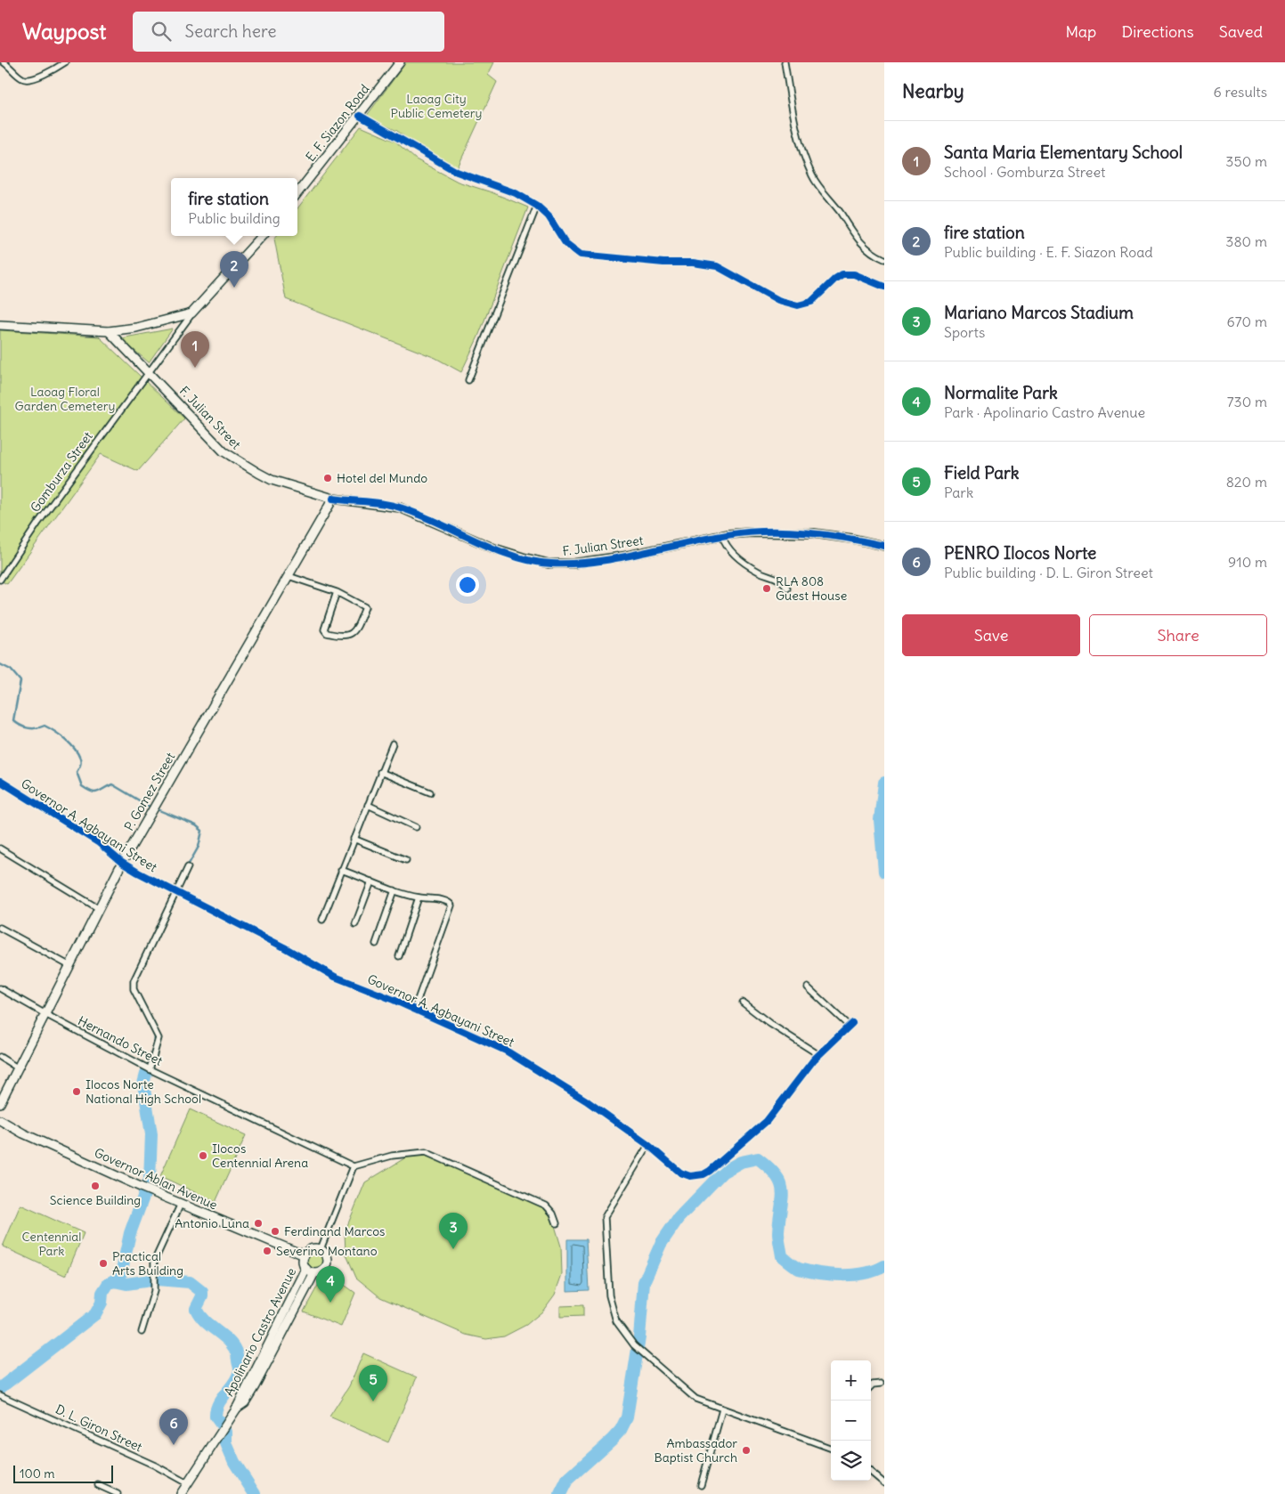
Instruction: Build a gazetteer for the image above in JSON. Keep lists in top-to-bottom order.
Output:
{
  "streets": {
    "main road": [
      "E. F. Siazon Road",
      "F. Julian Street",
      "P. Gomez Street",
      "Governor Ablan Avenue",
      "Apolinario Castro Avenue"
    ],
    "street": [
      "Gomburza Street",
      "Governor A. Agbayani Street",
      "Hernando Street",
      "D. L. Giron Street"
    ]
  },
  "crossings": [
    ["F. Julian Street", "Gomburza Street"],
    ["F. Julian Street", "P. Gomez Street"],
    ["P. Gomez Street", "Governor A. Agbayani Street"],
    ["P. Gomez Street", "Hernando Street"],
    ["Governor Ablan Avenue", "Apolinario Castro Avenue"]
  ],
  "parks": ["Laoag City Public Cemetery", "Laoag Floral Garden Cemetery", "Centennial Park"],
  "places": [
    "Hotel del Mundo",
    "RLA 808 Guest House",
    "Ilocos Norte National High School",
    "Ilocos Centennial Arena",
    "Science Building",
    "Antonio Luna",
    "Ferdinand Marcos",
    "Severino Montano",
    "Practical Arts Building",
    "Ambassador Baptist Church"
  ],
  "scale_bar": "100 m",
  "page": {
    "header": "Waypost",
    "search": "Search here",
    "nav": ["Map", "Directions", "Saved"],
    "heading": ["Nearby", "6 results"],
    "list": [
      {
        "mark": "1",
        "name": "Santa Maria Elementary School",
        "note": "School · Gomburza Street",
        "value": "350 m"
      },
      {
        "mark": "2",
        "name": "fire station",
        "note": "Public building · E. F. Siazon Road",
        "value": "380 m"
      },
      {
        "mark": "3",
        "name": "Mariano Marcos Stadium",
        "note": "Sports",
        "value": "670 m"
      },
      {
        "mark": "4",
        "name": "Normalite Park",
        "note": "Park · Apolinario Castro Avenue",
        "value": "730 m"
      },
      {
        "mark": "5",
        "name": "Field Park",
        "note": "Park",
        "value": "820 m"
      },
      {
        "mark": "6",
        "name": "PENRO Ilocos Norte",
        "note": "Public building · D. L. Giron Street",
        "value": "910 m"
      }
    ],
    "popup": ["fire station", "Public building"],
    "pins": [
      "2",
      "1",
      "3",
      "4",
      "5",
      "6"
    ],
    "buttons": ["Save", "Share"],
    "map_buttons": ["+", "−"],
    "scale": "100 m"
  }
}
